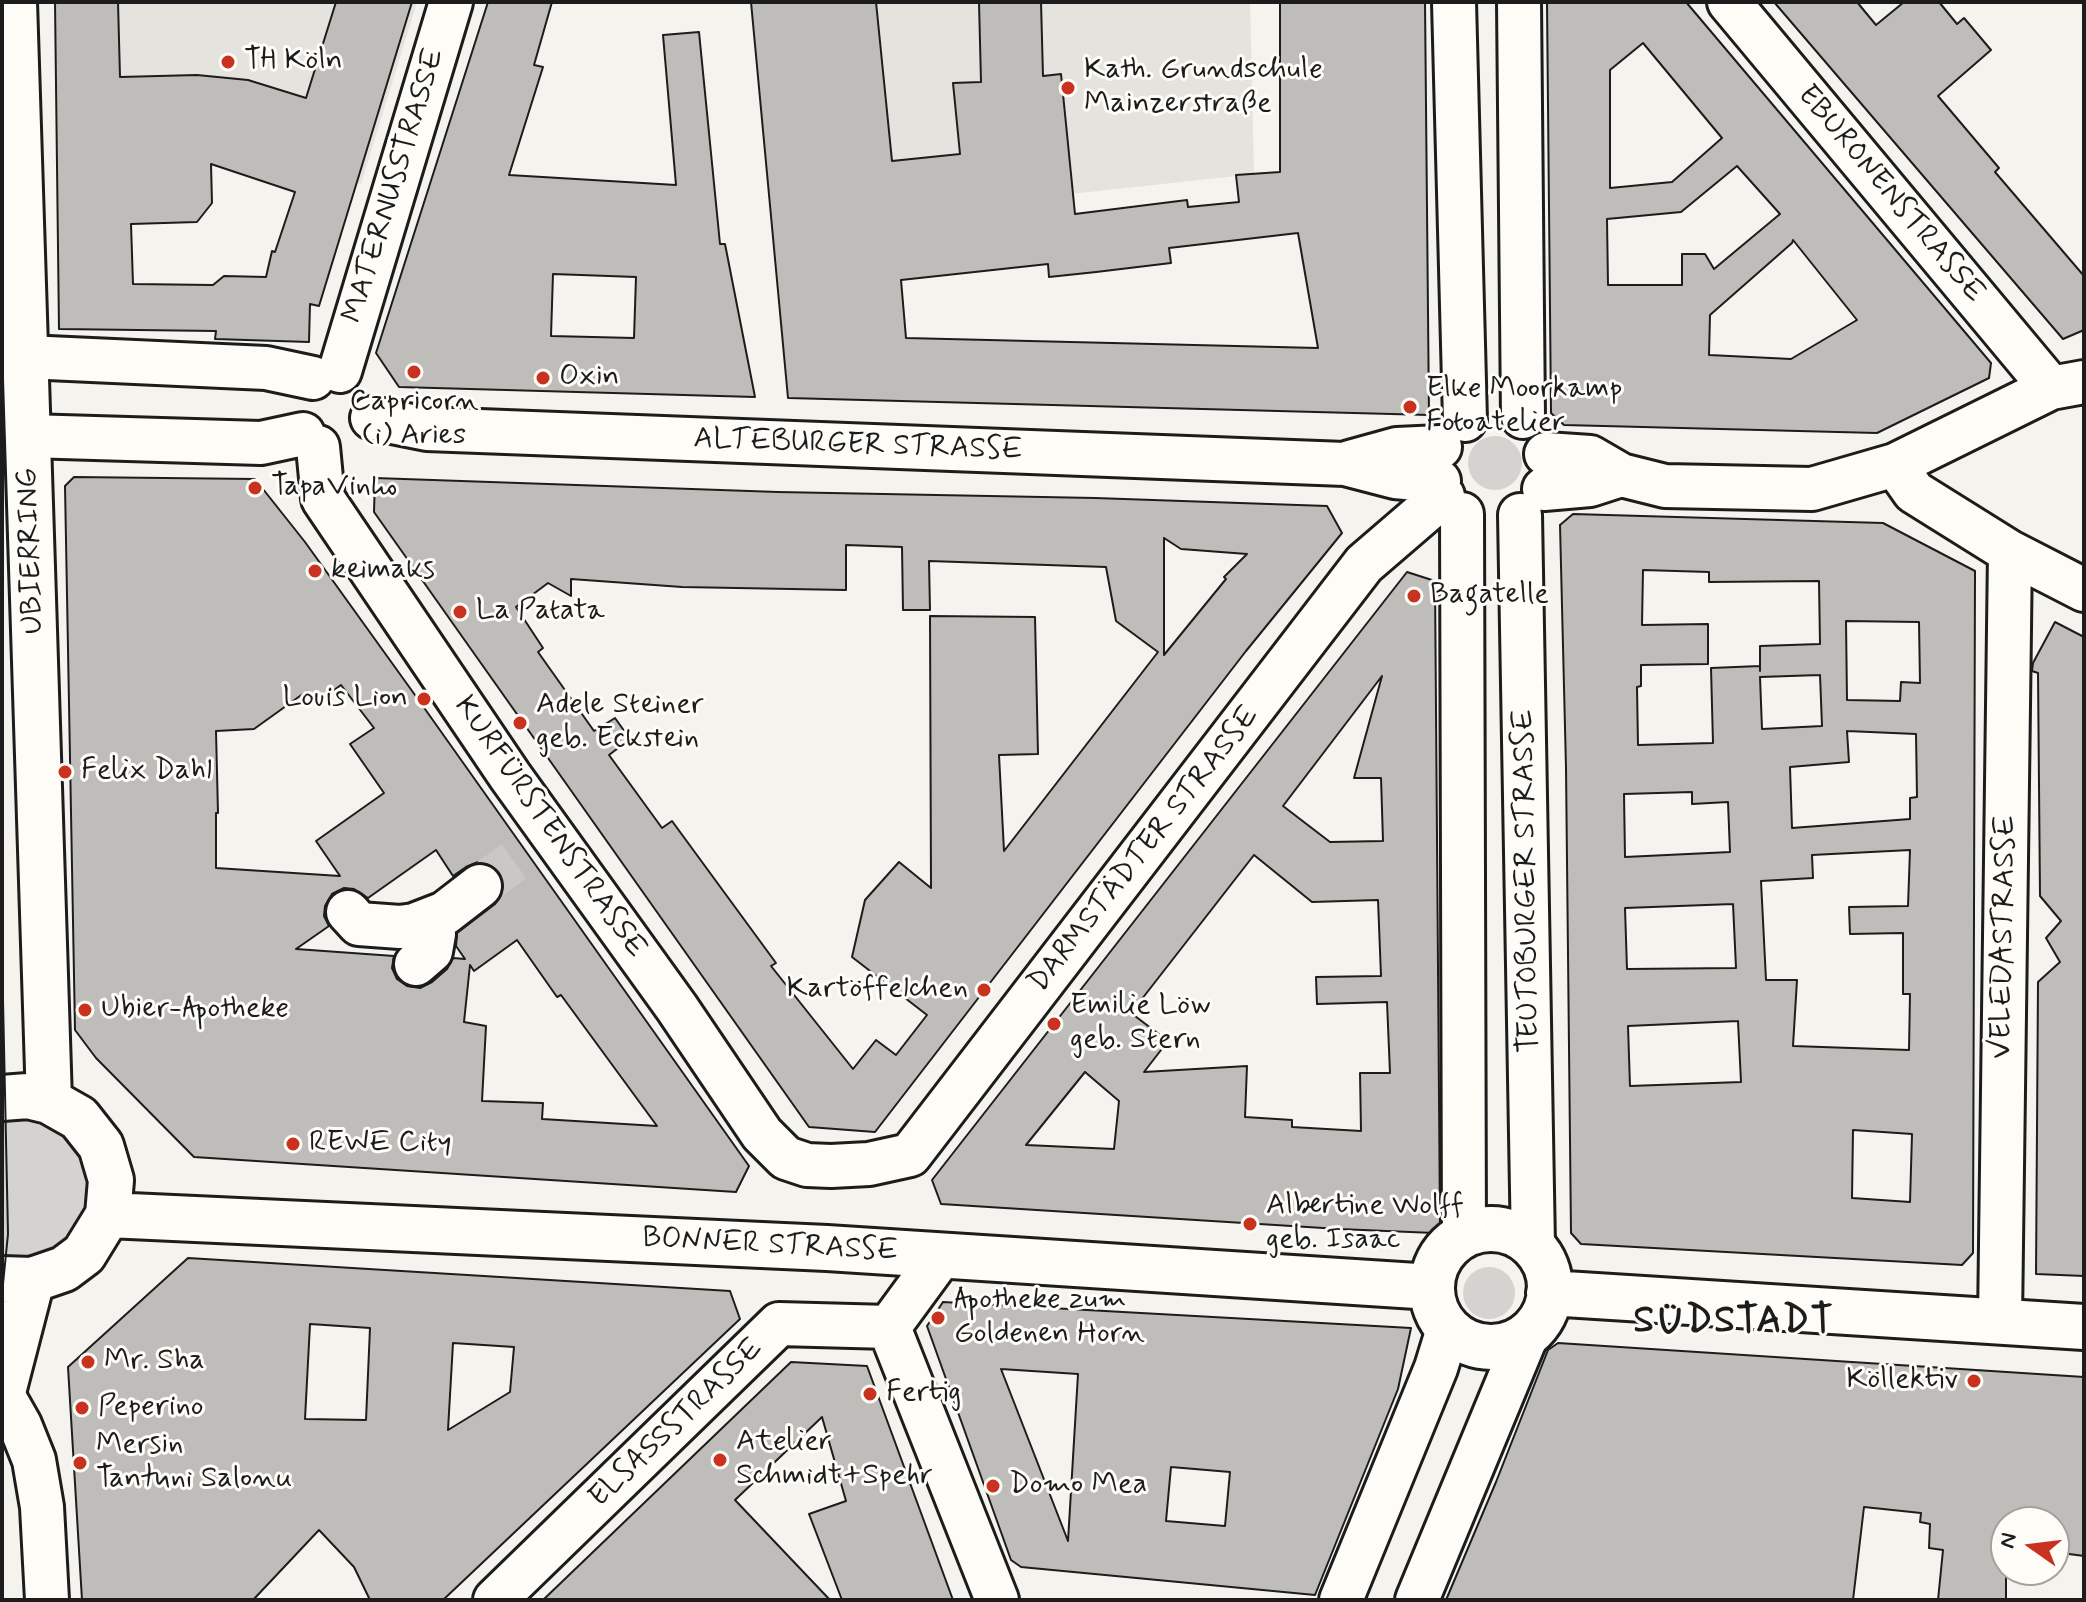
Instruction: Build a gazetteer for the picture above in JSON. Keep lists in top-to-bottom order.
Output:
{
  "streets": {
    "main road": ["UBIERRING", "BONNER STRASSE"],
    "street": [
      "MATERNUSSTRASSE",
      "EBURONENSTRASSE",
      "ALTEBURGER STRASSE",
      "KURFÜRSTENSTRASSE",
      "DARMSTÄDTER STRASSE",
      "TEUTOBURGER STRASSE",
      "VELEDASTRASSE",
      "ELSASSSTRASSE"
    ]
  },
  "crossings": [
    ["MATERNUSSTRASSE", "ALTEBURGER STRASSE"],
    ["MATERNUSSTRASSE", "KURFÜRSTENSTRASSE"],
    ["EBURONENSTRASSE", "ALTEBURGER STRASSE"],
    ["ALTEBURGER STRASSE", "KURFÜRSTENSTRASSE"],
    ["ALTEBURGER STRASSE", "DARMSTÄDTER STRASSE"],
    ["ALTEBURGER STRASSE", "TEUTOBURGER STRASSE"],
    ["KURFÜRSTENSTRASSE", "DARMSTÄDTER STRASSE"],
    ["DARMSTÄDTER STRASSE", "TEUTOBURGER STRASSE"],
    ["TEUTOBURGER STRASSE", "BONNER STRASSE"]
  ],
  "districts": ["SÜDSTADT"],
  "places": [
    "TH Köln",
    "Kath. Grundschule Mainzerstraße",
    "Capricorn (i) Aries",
    "Oxin",
    "Elke Moorkamp Fotoatelier",
    "TapaVinho",
    "keimaks",
    "Bagatelle",
    "La Patata",
    "Louis Lion",
    "Adele Steiner geb. Eckstein",
    "Felix Dahl",
    "Kartöffelchen",
    "Ubier-Apotheke",
    "Emilie Löw geb. Stern",
    "REWE City",
    "Albertine Wolff geb. Isaac",
    "Apotheke zum Goldenen Horn",
    "Mr. Sha",
    "Köllektiv",
    "Fertig",
    "Peperino",
    "Atelier Schmidt+Spehr",
    "Mersin Tantuni Salonu",
    "Domo Mea"
  ],
  "north": "left"
}
